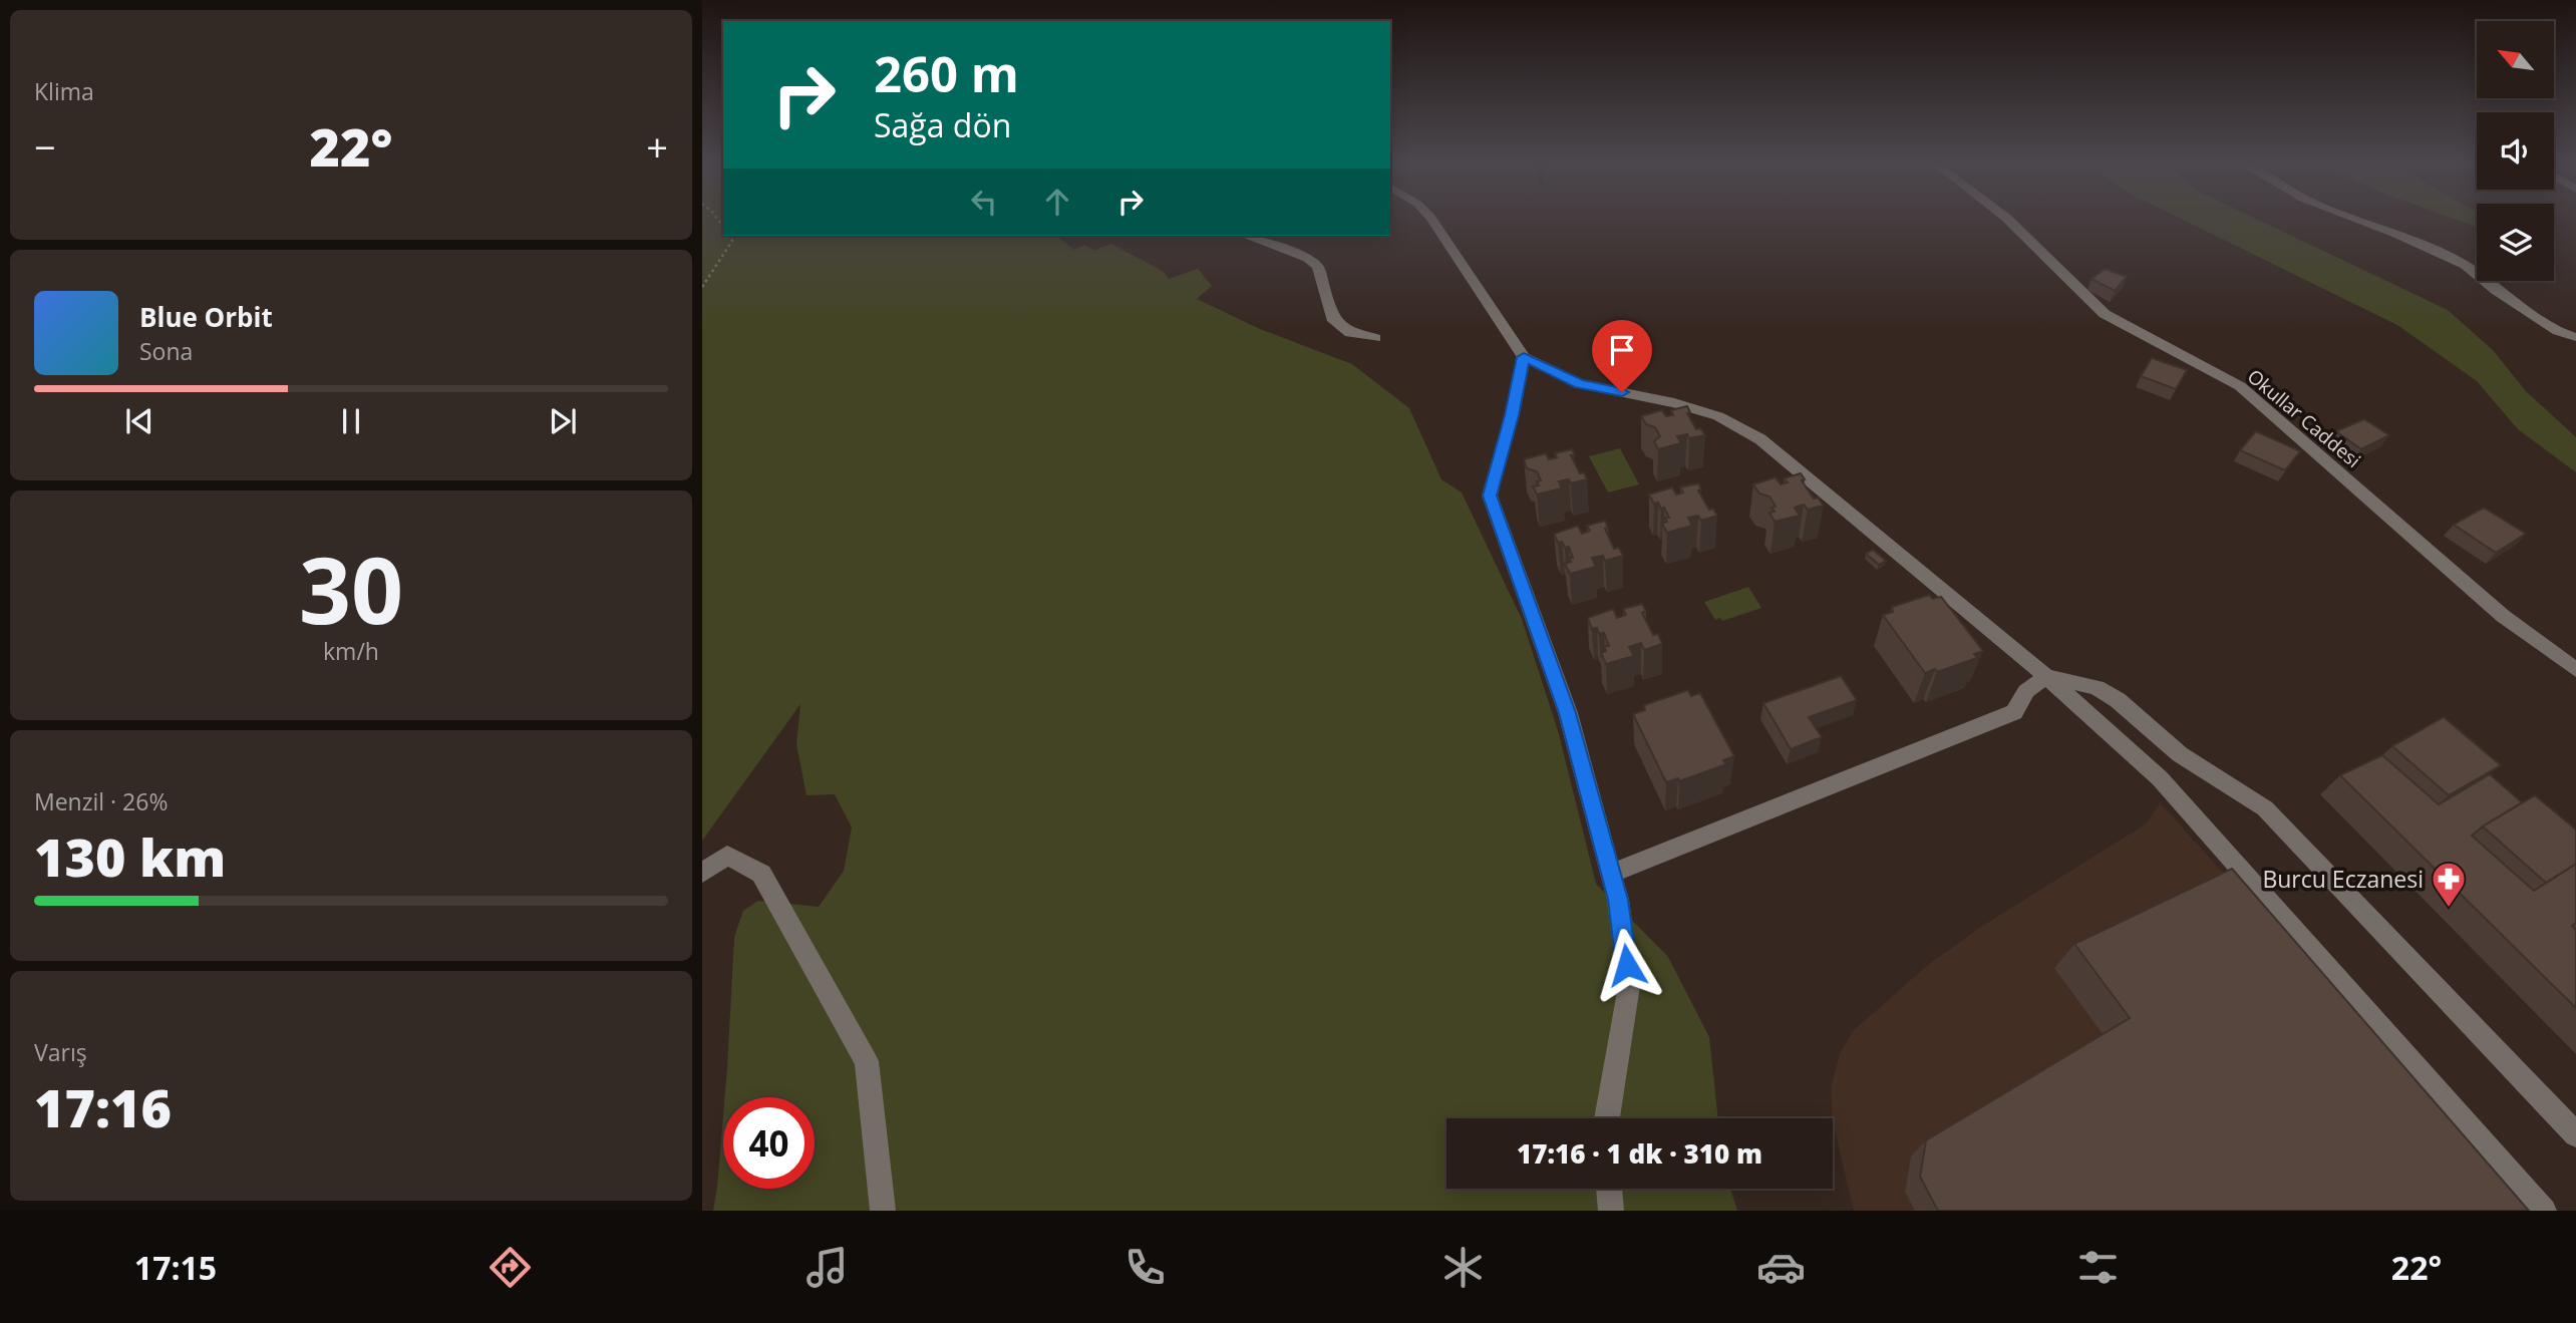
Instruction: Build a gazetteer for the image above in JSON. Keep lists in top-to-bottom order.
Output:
{
  "streets": {
    "street": ["Okullar Caddesi"]
  },
  "places": {
    "pharmacy": ["Burcu Eczanesi"]
  },
  "north": "top left",
  "page": {
    "tile": [
      "Klima",
      ["30", "km/h"],
      ["Menzil · 26%", "130 km"],
      ["Varış", "17:16"]
    ],
    "turn": ["260 m", "Sağa dön"],
    "heat": ["−", "22°", "+"],
    "song": ["Blue Orbit", "Sona"],
    "limit": "40",
    "trip": "17:16 · 1 dk · 310 m",
    "tabs": ["17:15", "22°"]
  }
}
